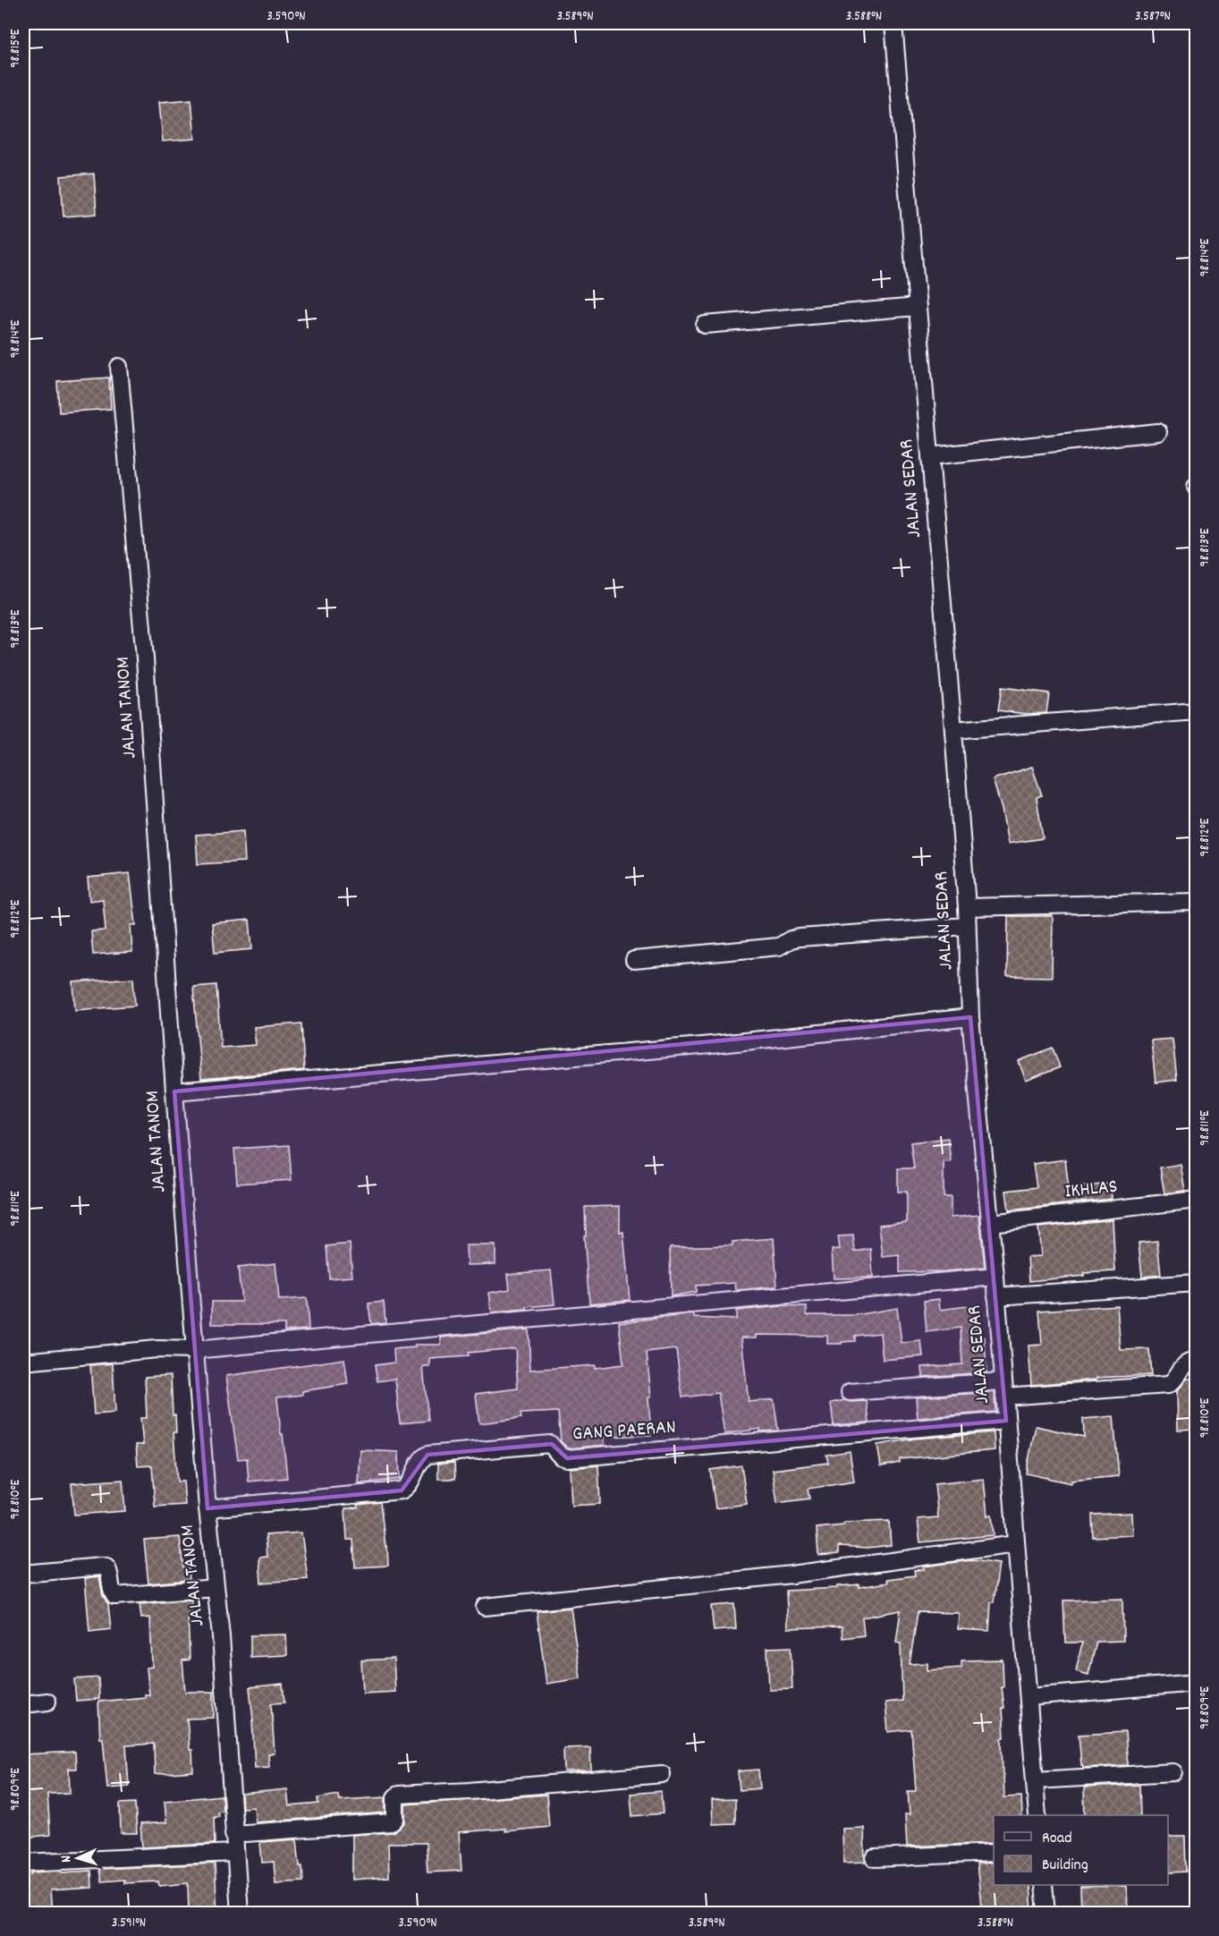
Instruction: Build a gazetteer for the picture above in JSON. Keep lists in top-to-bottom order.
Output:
{
  "streets": {
    "street": [
      "JALAN SEDAR",
      "JALAN TANOM",
      "IKHLAS",
      "GANG PAERAN"
    ]
  },
  "crossings": [
    ["JALAN SEDAR", "IKHLAS"],
    ["JALAN SEDAR", "GANG PAERAN"],
    ["JALAN TANOM", "GANG PAERAN"]
  ],
  "legend": ["Road", "Building"],
  "north": "left",
  "coordinates": [
    "3.590°N",
    "3.589°N",
    "3.588°N",
    "3.587°N",
    "98.815°E",
    "98.814°E",
    "98.813°E",
    "98.812°E",
    "98.811°E",
    "98.810°E",
    "98.809°E",
    "3.591°N"
  ]
}
